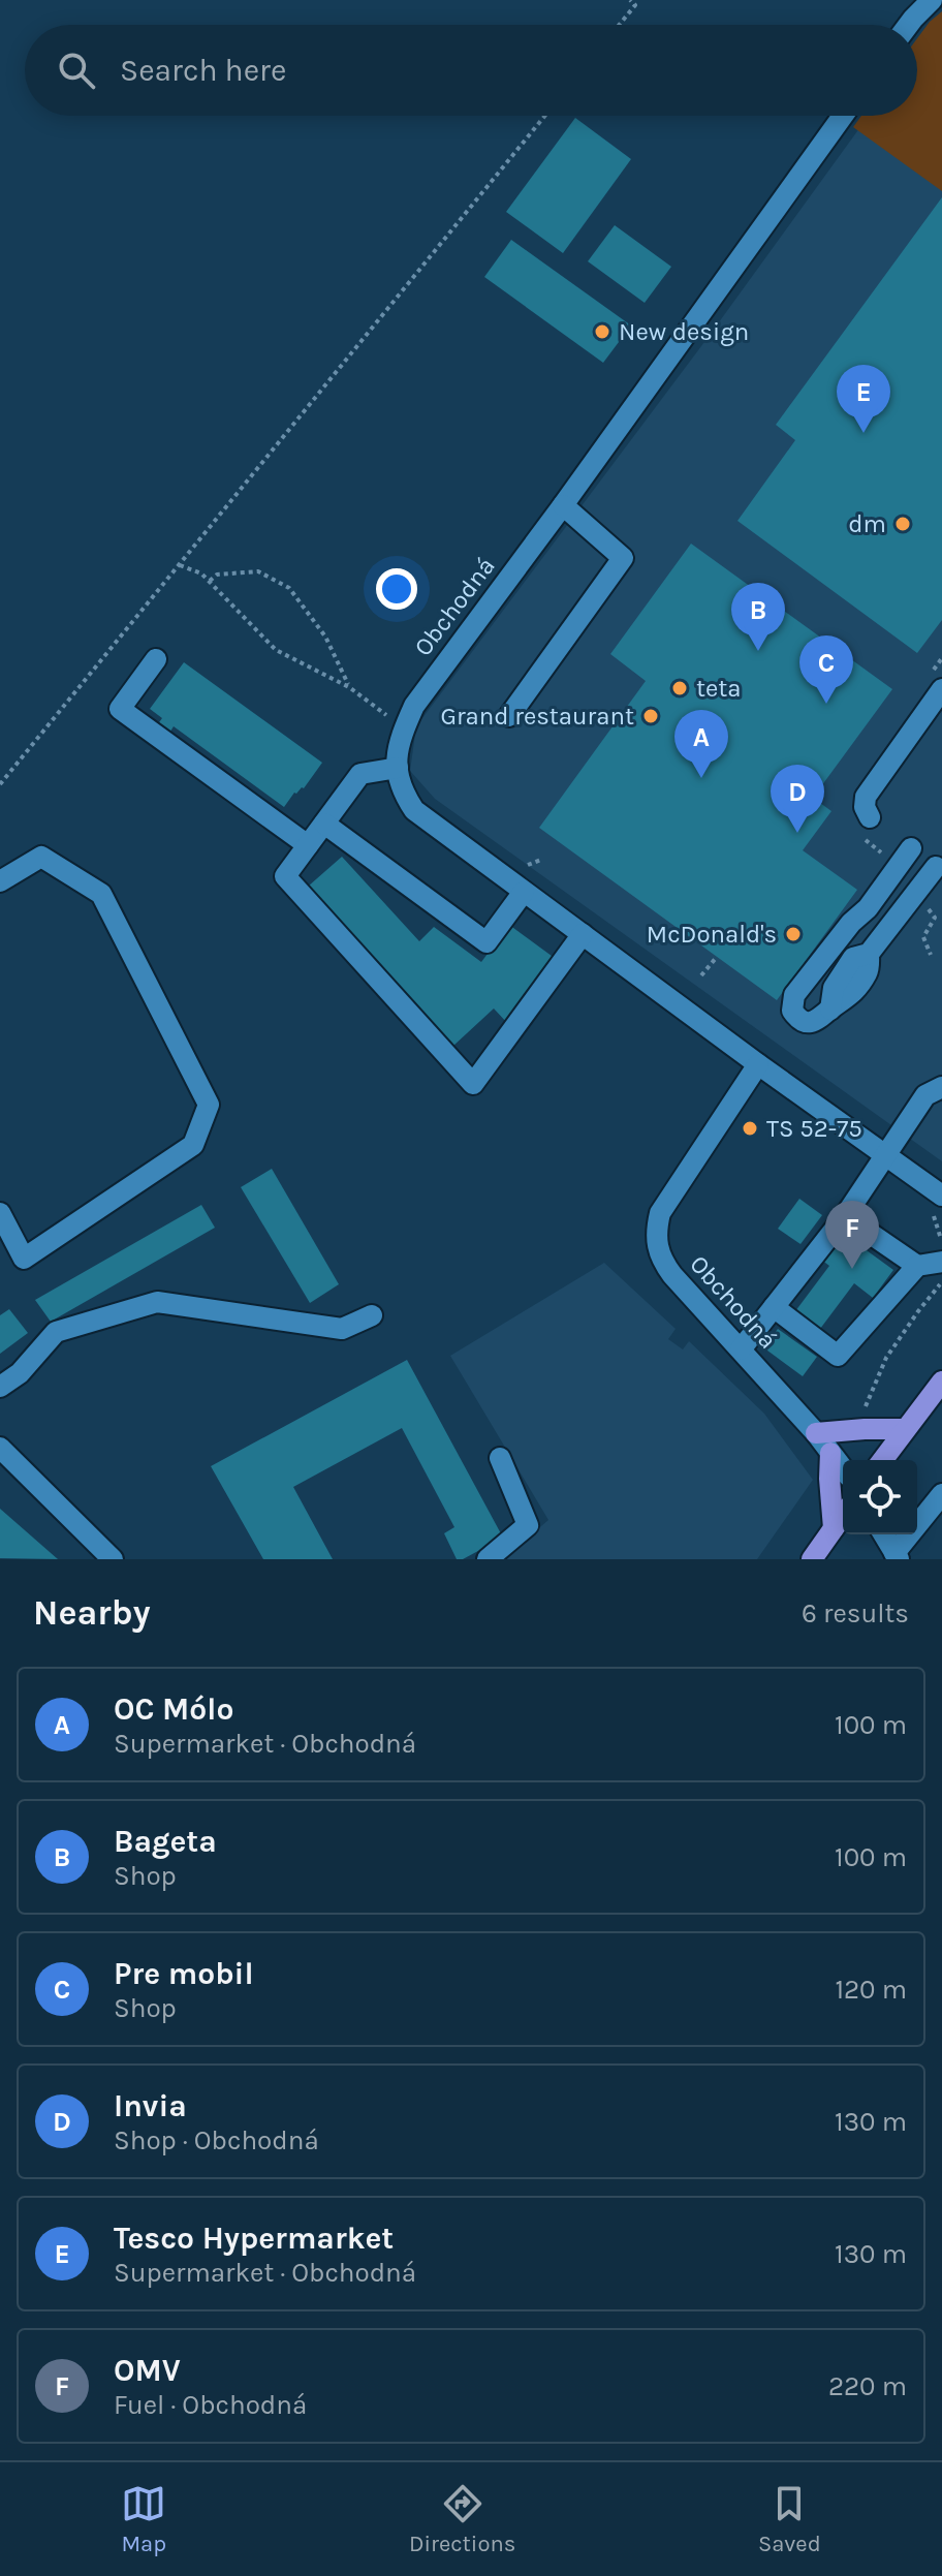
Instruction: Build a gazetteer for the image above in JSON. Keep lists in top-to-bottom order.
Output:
{
  "streets": {
    "street": ["Obchodná"]
  },
  "places": [
    "New design",
    "dm",
    "teta",
    "Grand restaurant",
    "McDonald's",
    "TS 52-75"
  ],
  "page": {
    "search": "Search here",
    "pins": [
      "E",
      "B",
      "C",
      "A",
      "D",
      "F"
    ],
    "heading": ["Nearby", "6 results"],
    "list": [
      {
        "mark": "A",
        "name": "OC Mólo",
        "note": "Supermarket · Obchodná",
        "value": "100 m"
      },
      {
        "mark": "B",
        "name": "Bageta",
        "note": "Shop",
        "value": "100 m"
      },
      {
        "mark": "C",
        "name": "Pre mobil",
        "note": "Shop",
        "value": "120 m"
      },
      {
        "mark": "D",
        "name": "Invia",
        "note": "Shop · Obchodná",
        "value": "130 m"
      },
      {
        "mark": "E",
        "name": "Tesco Hypermarket",
        "note": "Supermarket · Obchodná",
        "value": "130 m"
      },
      {
        "mark": "F",
        "name": "OMV",
        "note": "Fuel · Obchodná",
        "value": "220 m"
      }
    ],
    "nav": ["Map", "Directions", "Saved"]
  }
}
